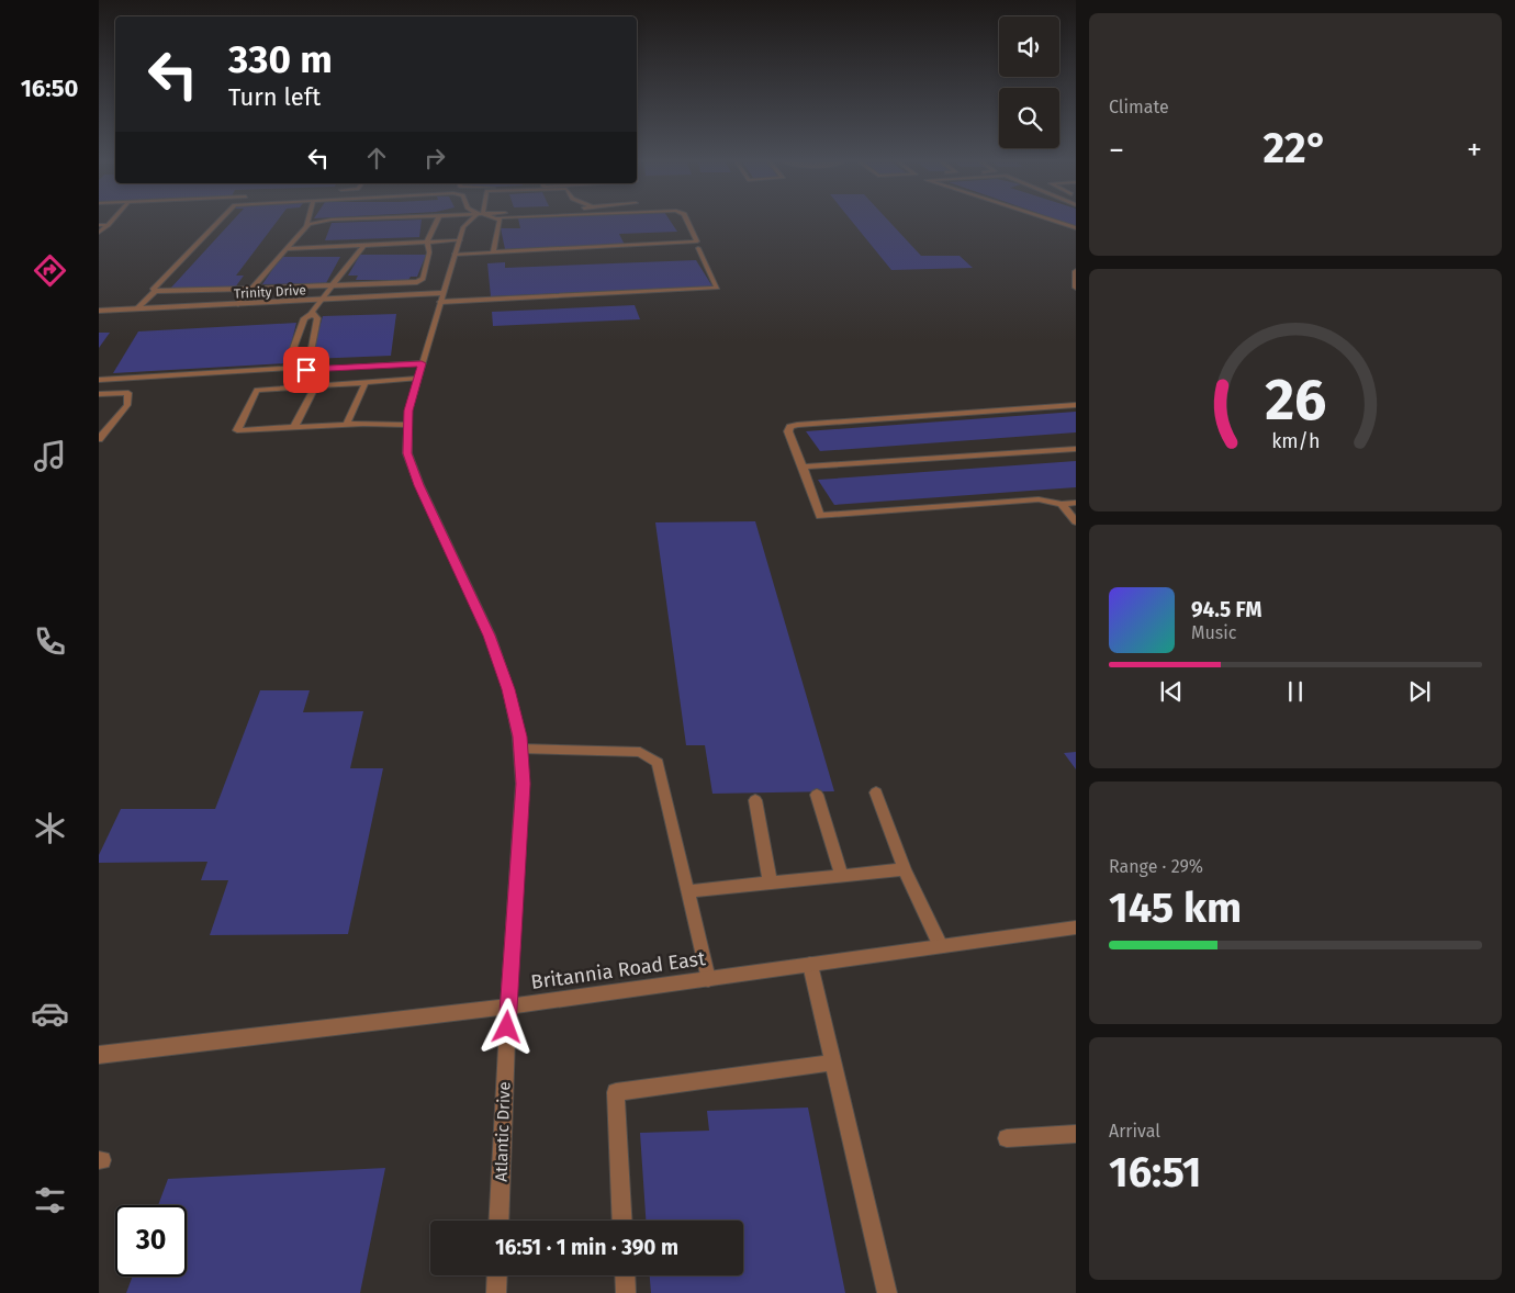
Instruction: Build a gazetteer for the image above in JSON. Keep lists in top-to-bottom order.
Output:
{
  "streets": {
    "street": ["Trinity Drive", "Britannia Road East", "Atlantic Drive"]
  },
  "crossings": [
    ["Trinity Drive", "Atlantic Drive"],
    ["Britannia Road East", "Atlantic Drive"]
  ],
  "page": {
    "tabs": "16:50",
    "tile": [
      "Climate",
      ["Range · 29%", "145 km"],
      ["Arrival", "16:51"]
    ],
    "turn": ["330 m", "Turn left"],
    "heat": ["−", "22°", "+"],
    "song": ["94.5 FM", "Music"],
    "limit": "30",
    "trip": "16:51 · 1 min · 390 m",
    "gauge": ["26", "km/h"]
  }
}
